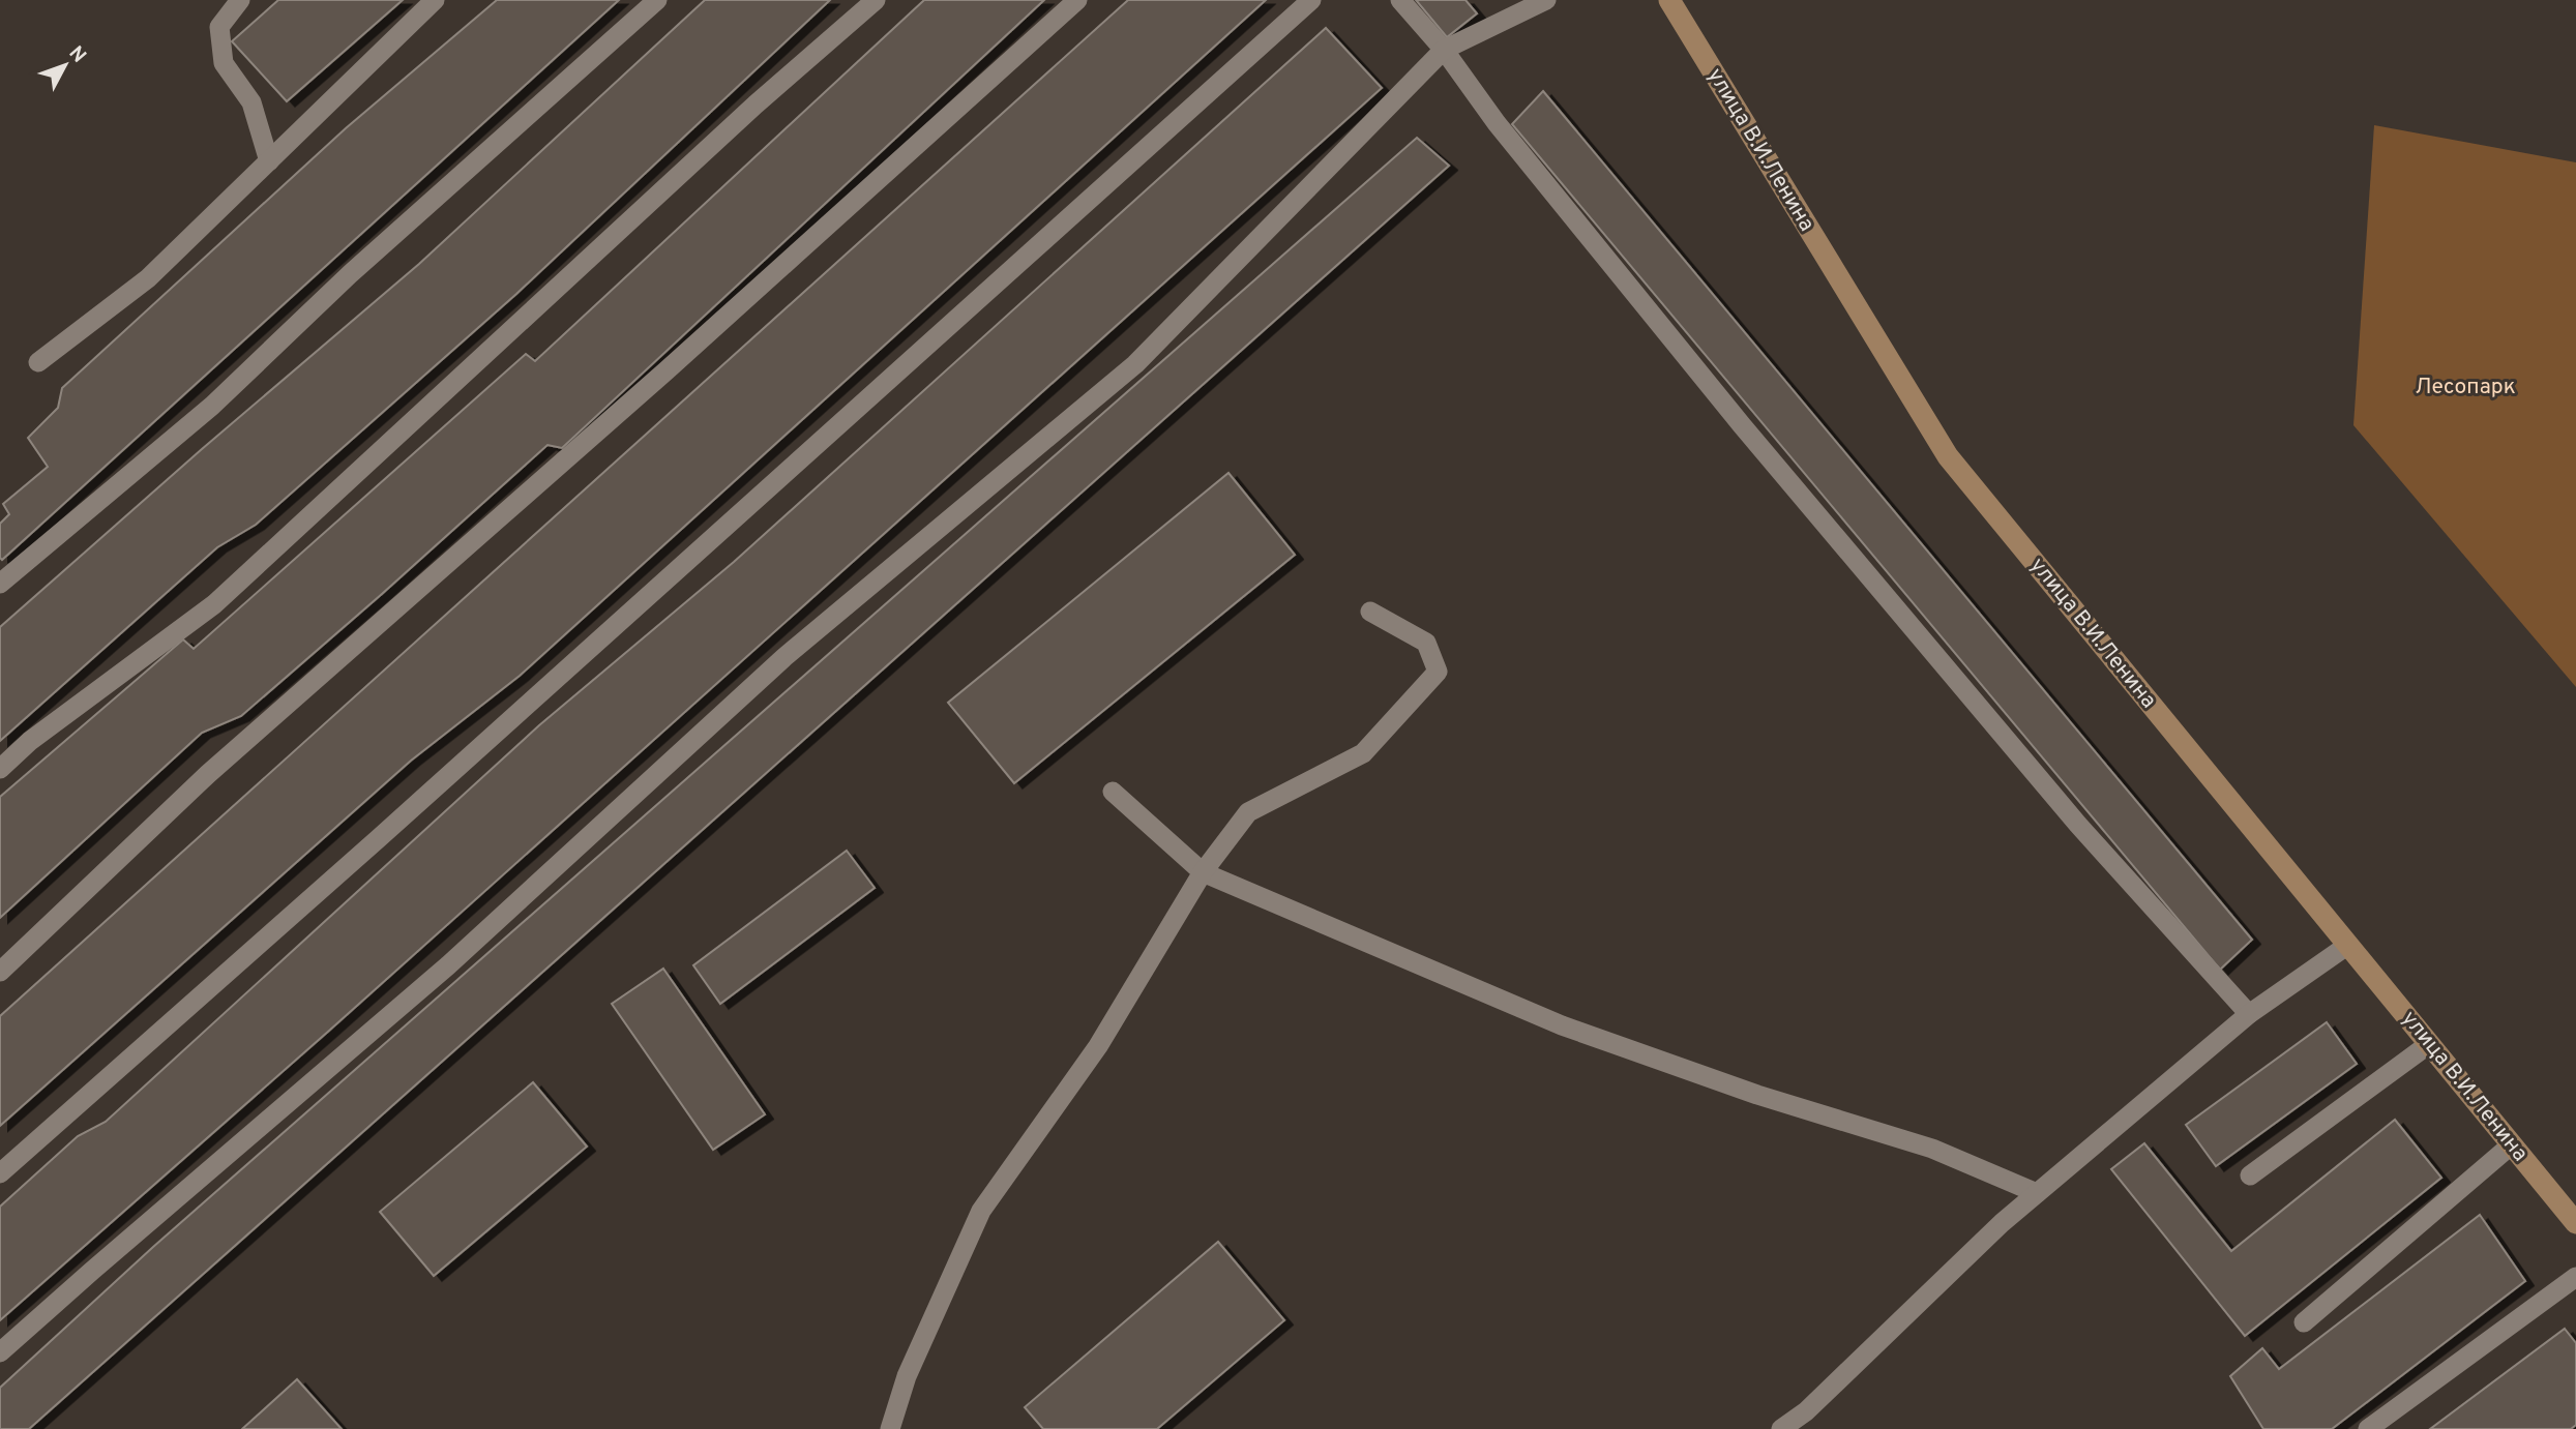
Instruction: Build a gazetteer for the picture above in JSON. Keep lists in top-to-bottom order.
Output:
{
  "streets": {
    "main road": ["улица В.И.Ленина"]
  },
  "parks": ["Лесопарк"],
  "north": "top right"
}
